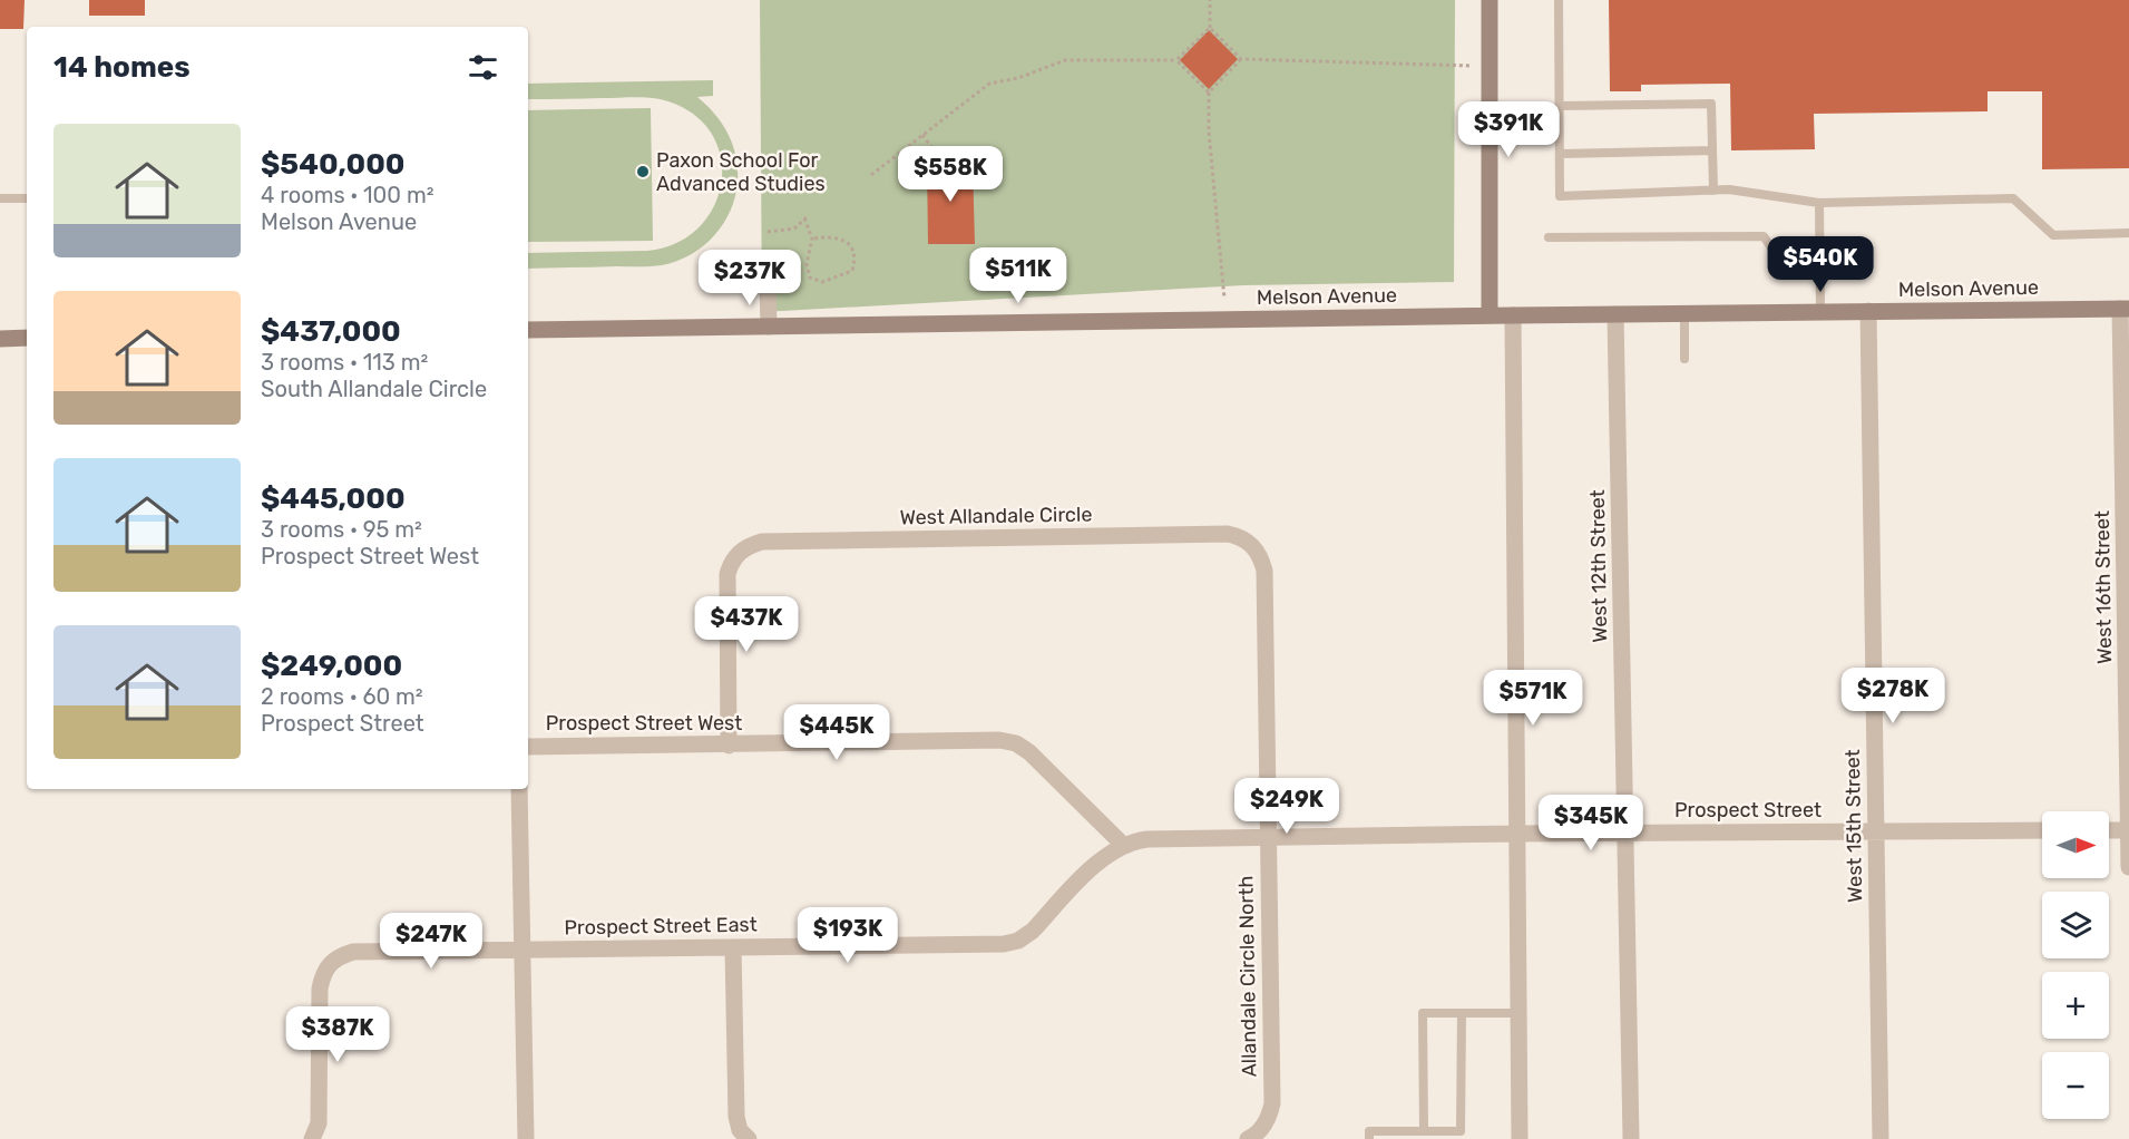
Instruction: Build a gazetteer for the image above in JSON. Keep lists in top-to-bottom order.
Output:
{
  "streets": {
    "street": [
      "Melson Avenue",
      "West Allandale Circle",
      "West 12th Street",
      "West 16th Street",
      "Prospect Street West",
      "Prospect Street",
      "West 15th Street",
      "Prospect Street East",
      "Allandale Circle North"
    ]
  },
  "crossings": [
    ["Melson Avenue", "West 12th Street"],
    ["Melson Avenue", "West 16th Street"],
    ["Melson Avenue", "West 15th Street"],
    ["West Allandale Circle", "Prospect Street West"],
    ["West Allandale Circle", "Allandale Circle North"],
    ["West 12th Street", "Prospect Street"],
    ["Prospect Street West", "Prospect Street"],
    ["Prospect Street West", "Prospect Street East"],
    ["Prospect Street", "West 15th Street"],
    ["Prospect Street", "Prospect Street East"],
    ["Prospect Street", "Allandale Circle North"]
  ],
  "places": ["Paxon School For Advanced Studies"],
  "north": "right",
  "page": {
    "heading": "14 homes",
    "price": [
      "$391K",
      "$558K",
      "$540K",
      "$511K",
      "$237K",
      "$437K",
      "$278K",
      "$571K",
      "$445K",
      "$249K",
      "$345K",
      "$193K",
      "$247K",
      "$387K"
    ],
    "list": [
      {
        "name": "$540,000",
        "note": "4 rooms · 100 m² · Melson Avenue"
      },
      {
        "name": "$437,000",
        "note": "3 rooms · 113 m² · South Allandale Circle"
      },
      {
        "name": "$445,000",
        "note": "3 rooms · 95 m² · Prospect Street West"
      },
      {
        "name": "$249,000",
        "note": "2 rooms · 60 m² · Prospect Street"
      }
    ],
    "map_buttons": ["+", "−"]
  }
}
